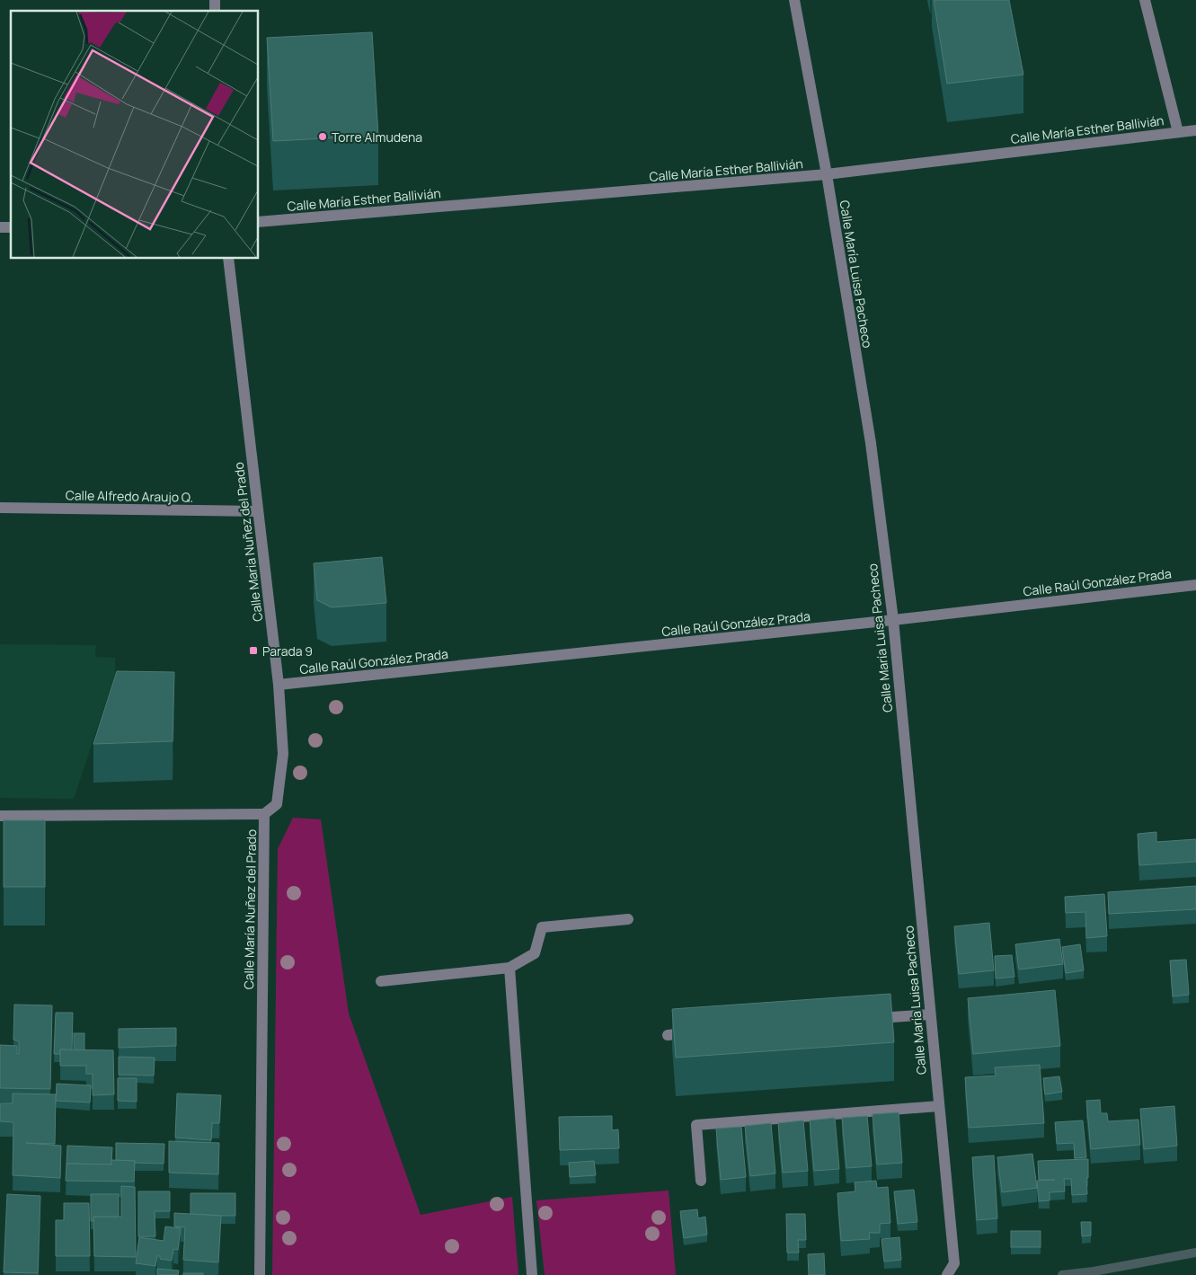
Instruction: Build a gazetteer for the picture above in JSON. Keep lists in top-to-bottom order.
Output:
{
  "streets": {
    "street": [
      "Calle María Esther Ballivián",
      "Calle María Luisa Pacheco",
      "Calle Alfredo Araujo Q.",
      "Calle María Nuñez del Prado",
      "Calle Raúl González Prada"
    ]
  },
  "crossings": [
    ["Calle María Esther Ballivián", "Calle María Luisa Pacheco"],
    ["Calle María Luisa Pacheco", "Calle Raúl González Prada"],
    ["Calle Alfredo Araujo Q.", "Calle María Nuñez del Prado"],
    ["Calle María Nuñez del Prado", "Calle Raúl González Prada"]
  ],
  "places": {
    "other": ["Torre Almudena"],
    "transit": ["Parada 9"]
  }
}
